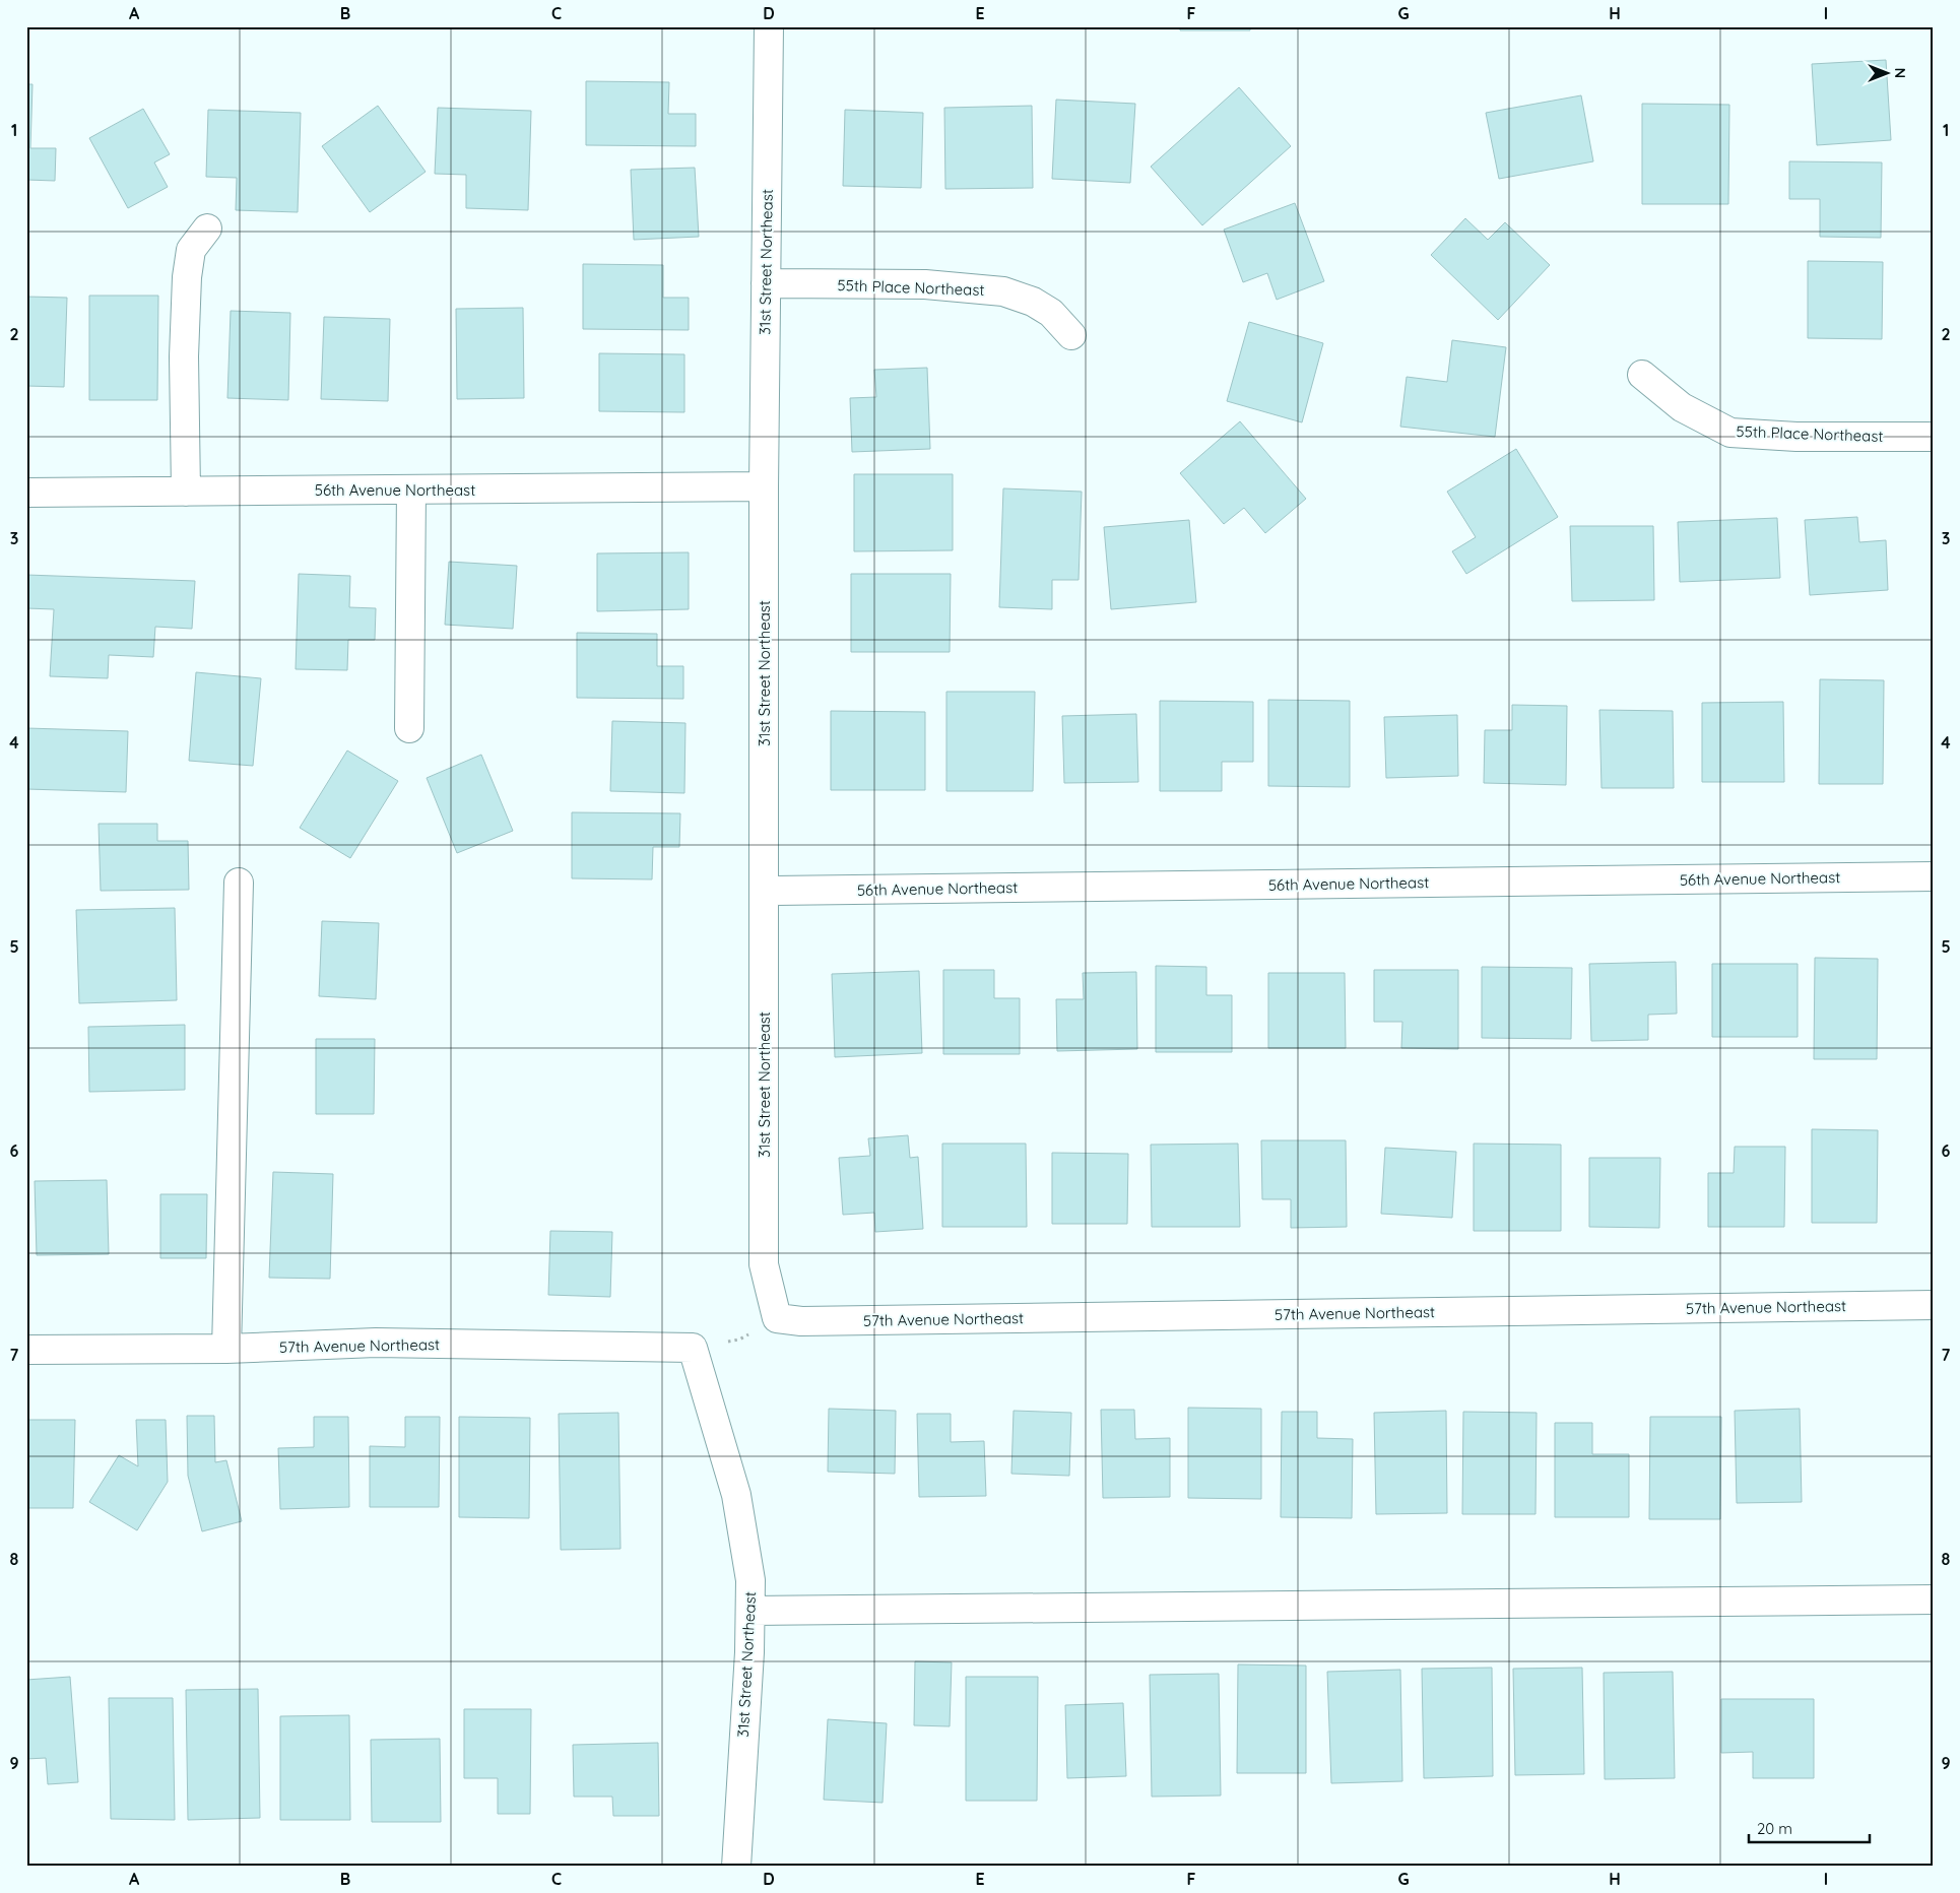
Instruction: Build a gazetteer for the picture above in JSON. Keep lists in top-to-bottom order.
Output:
{
  "streets": {
    "street": [
      "31st Street Northeast",
      "55th Place Northeast",
      "56th Avenue Northeast",
      "57th Avenue Northeast"
    ]
  },
  "crossings": [
    ["31st Street Northeast", "55th Place Northeast"],
    ["31st Street Northeast", "56th Avenue Northeast"],
    ["31st Street Northeast", "57th Avenue Northeast"]
  ],
  "scale_bar": "20 m",
  "north": "right",
  "grid": {
    "columns": [
      "A",
      "B",
      "C",
      "D",
      "E",
      "F",
      "G",
      "H",
      "I"
    ],
    "rows": [
      "1",
      "2",
      "3",
      "4",
      "5",
      "6",
      "7",
      "8",
      "9"
    ]
  }
}
